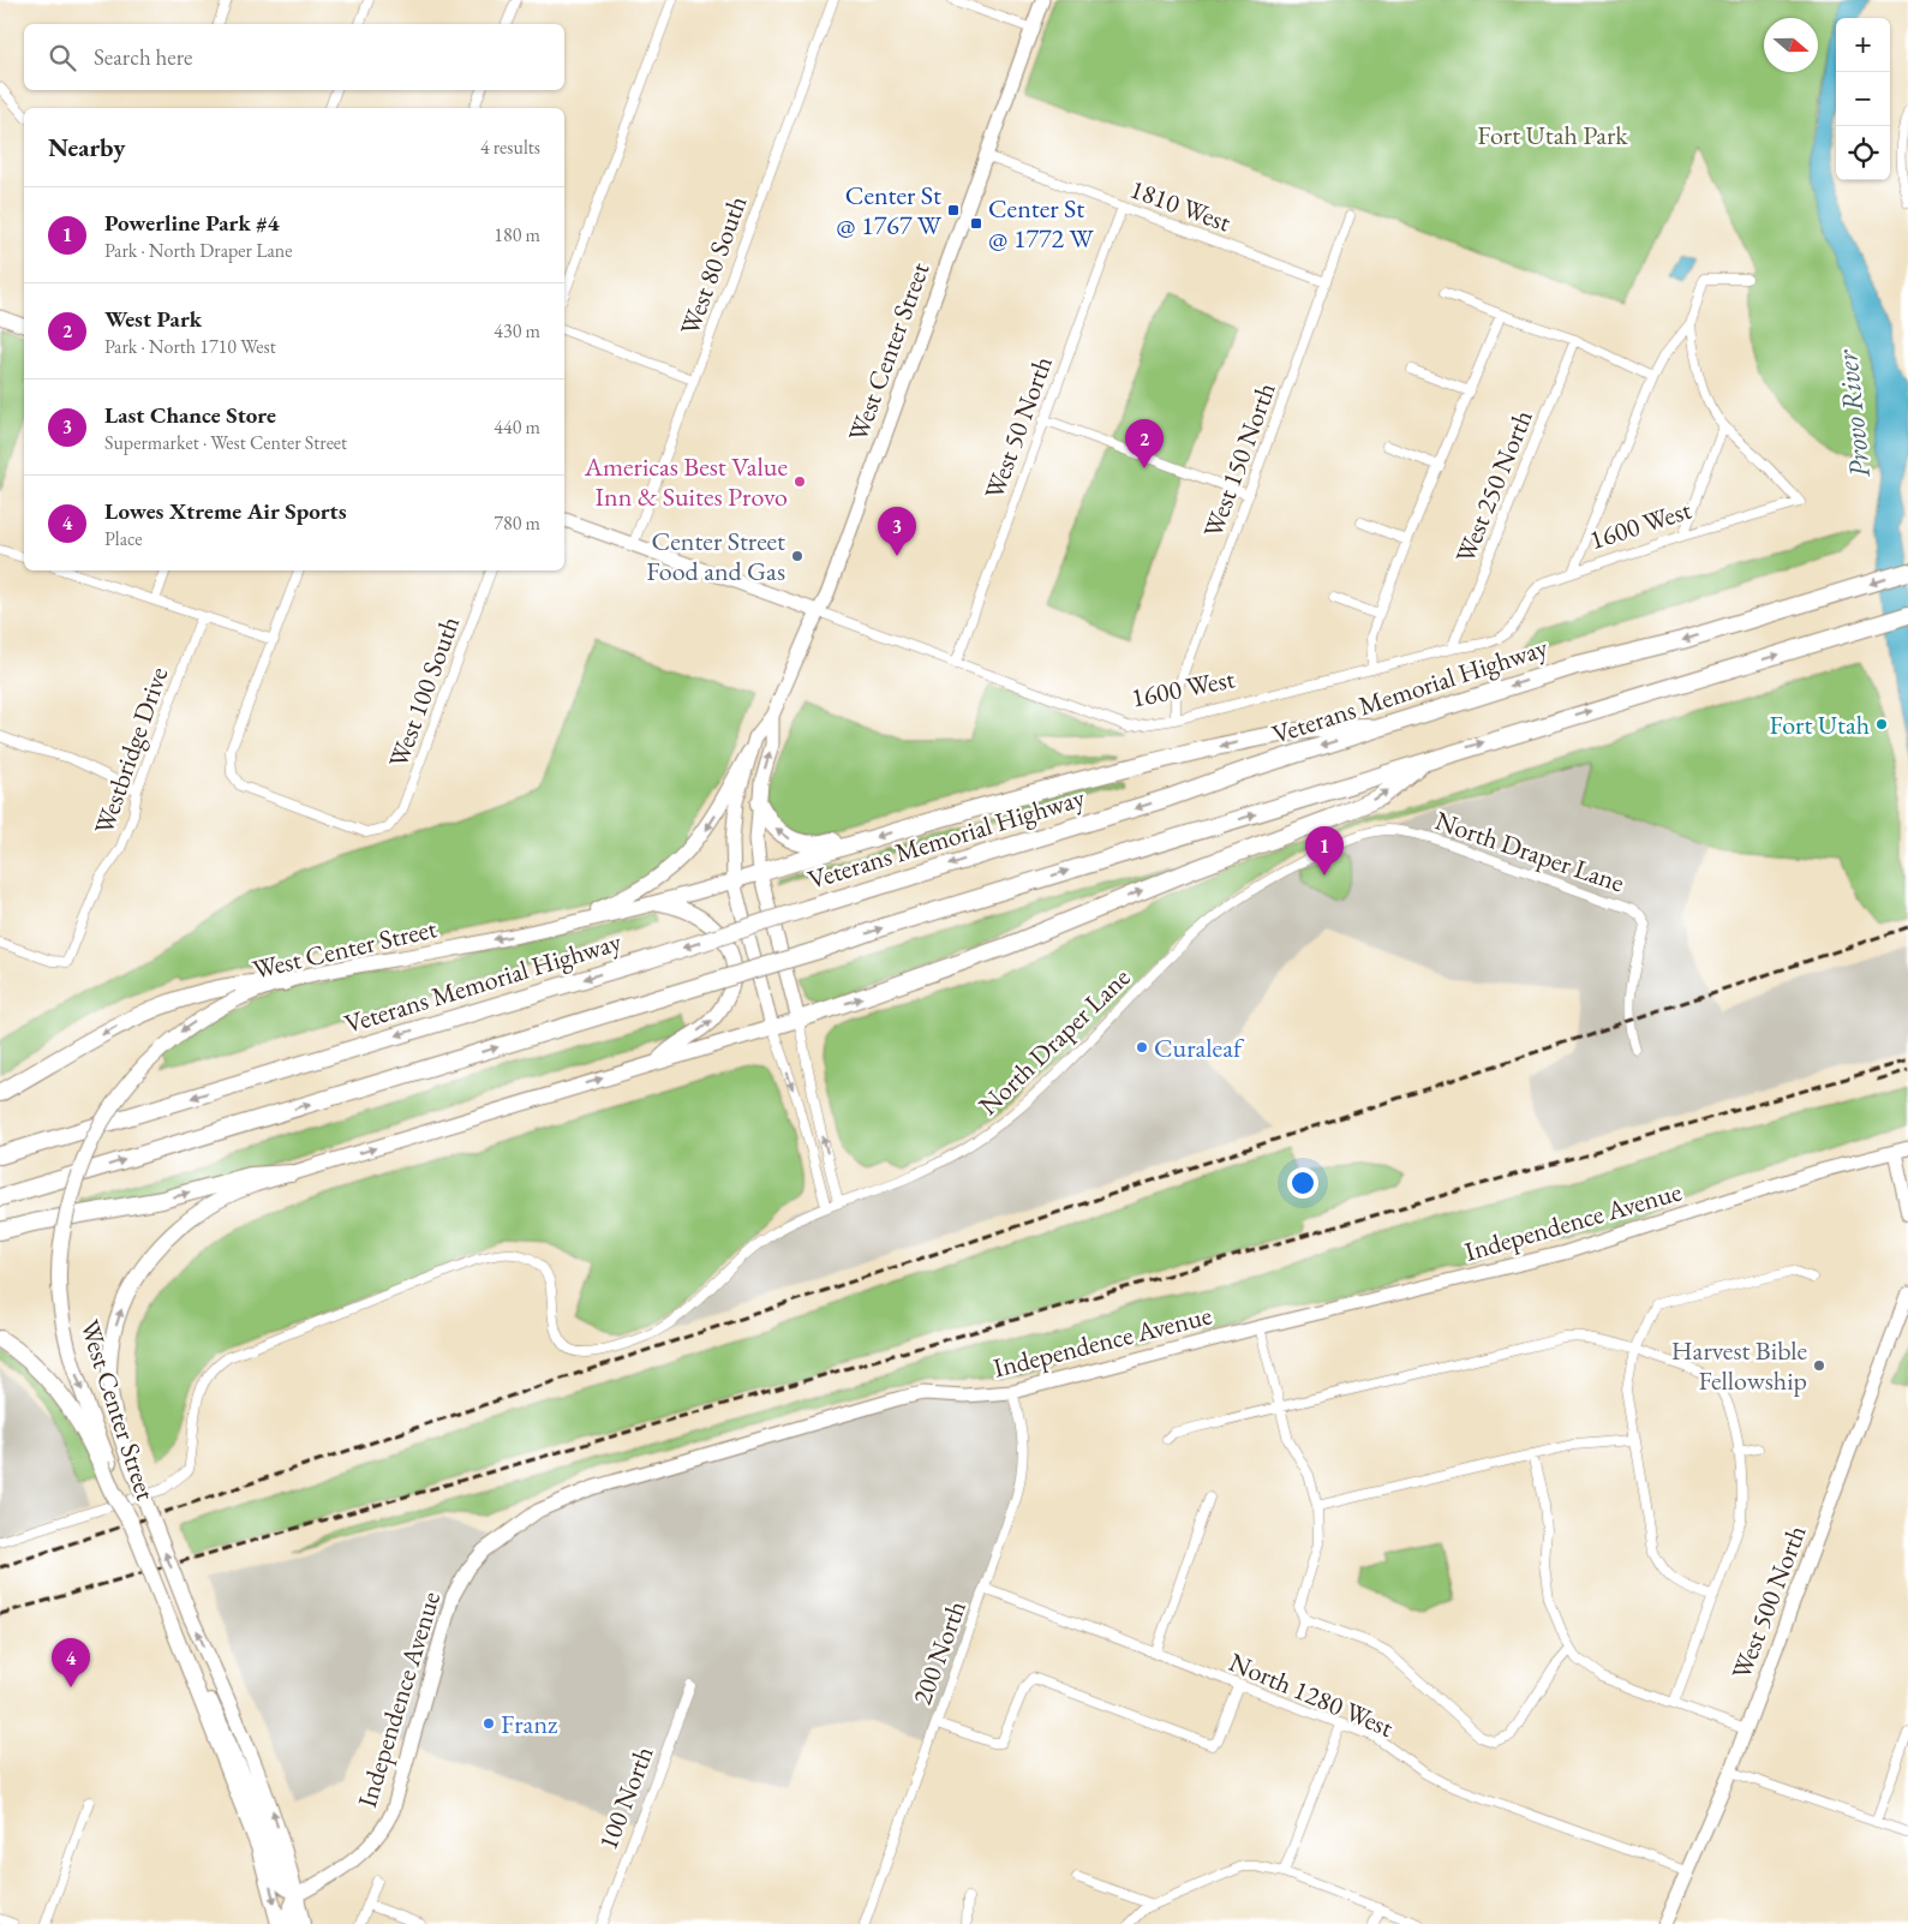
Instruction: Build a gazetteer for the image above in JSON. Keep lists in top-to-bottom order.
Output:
{
  "streets": {
    "highway": ["Veterans Memorial Highway"],
    "main road": ["West Center Street"],
    "street": [
      "1810 West",
      "West 80 South",
      "West 50 North",
      "West 150 North",
      "West 250 North",
      "1600 West",
      "West 100 South",
      "Westbridge Drive",
      "North Draper Lane",
      "Independence Avenue",
      "West 500 North",
      "200 North",
      "North 1280 West",
      "100 North"
    ]
  },
  "crossings": [
    ["1810 West", "West Center Street"],
    ["1810 West", "West 50 North"],
    ["1810 West", "West 150 North"],
    ["West 80 South", "1600 West"],
    ["West Center Street", "1600 West"],
    ["West Center Street", "North Draper Lane"],
    ["West Center Street", "Independence Avenue"],
    ["West 50 North", "1600 West"],
    ["West 150 North", "1600 West"],
    ["West 250 North", "1600 West"],
    ["Independence Avenue", "200 North"],
    ["West 500 North", "North 1280 West"],
    ["200 North", "North 1280 West"]
  ],
  "water": ["Provo River"],
  "parks": ["Fort Utah Park"],
  "places": {
    "transit": ["Center St @ 1767 W", "Center St @ 1772 W"],
    "other": [
      "Americas Best Value Inn & Suites Provo",
      "Center Street Food and Gas",
      "Fort Utah",
      "Curaleaf",
      "Harvest Bible Fellowship",
      "Franz"
    ]
  },
  "north": "right",
  "page": {
    "map_buttons": ["+", "−"],
    "search": "Search here",
    "heading": ["Nearby", "4 results"],
    "list": [
      {
        "mark": "1",
        "name": "Powerline Park #4",
        "note": "Park · North Draper Lane",
        "value": "180 m"
      },
      {
        "mark": "2",
        "name": "West Park",
        "note": "Park · North 1710 West",
        "value": "430 m"
      },
      {
        "mark": "3",
        "name": "Last Chance Store",
        "note": "Supermarket · West Center Street",
        "value": "440 m"
      },
      {
        "mark": "4",
        "name": "Lowes Xtreme Air Sports",
        "note": "Place",
        "value": "780 m"
      }
    ],
    "pins": [
      "2",
      "3",
      "1",
      "4"
    ]
  }
}
